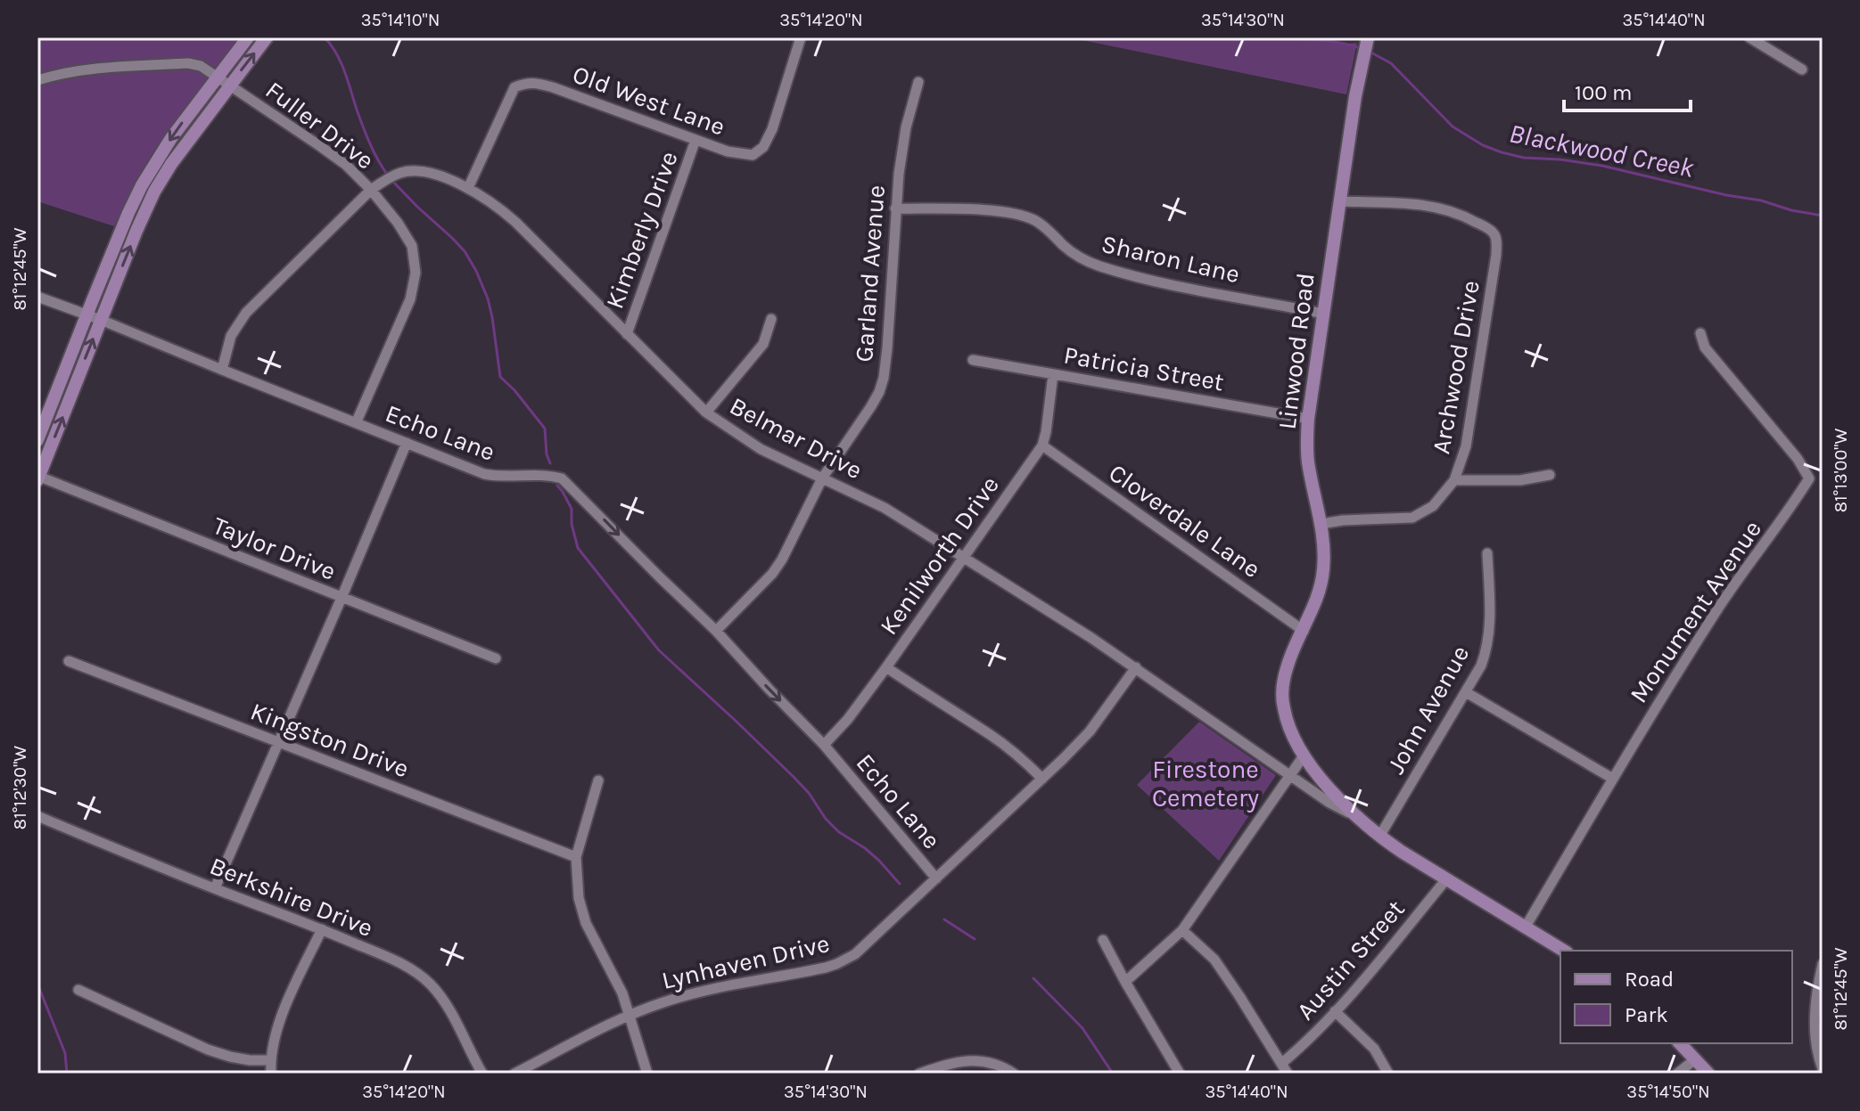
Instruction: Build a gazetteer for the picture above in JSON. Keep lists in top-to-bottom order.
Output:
{
  "streets": {
    "main road": ["Linwood Road"],
    "street": [
      "Old West Lane",
      "Fuller Drive",
      "Kimberly Drive",
      "Sharon Lane",
      "Garland Avenue",
      "Archwood Drive",
      "Patricia Street",
      "Echo Lane",
      "Belmar Drive",
      "Cloverdale Lane",
      "Taylor Drive",
      "Kenilworth Drive",
      "Monument Avenue",
      "John Avenue",
      "Kingston Drive",
      "Berkshire Drive",
      "Austin Street",
      "Lynhaven Drive"
    ]
  },
  "crossings": [
    ["Old West Lane", "Kimberly Drive"],
    ["Old West Lane", "Belmar Drive"],
    ["Fuller Drive", "Echo Lane"],
    ["Fuller Drive", "Belmar Drive"],
    ["Kimberly Drive", "Belmar Drive"],
    ["Sharon Lane", "Garland Avenue"],
    ["Sharon Lane", "Linwood Road"],
    ["Garland Avenue", "Echo Lane"],
    ["Garland Avenue", "Belmar Drive"],
    ["Linwood Road", "Archwood Drive"],
    ["Linwood Road", "Patricia Street"],
    ["Linwood Road", "Belmar Drive"],
    ["Linwood Road", "Cloverdale Lane"],
    ["Linwood Road", "Monument Avenue"],
    ["Linwood Road", "John Avenue"],
    ["Linwood Road", "Austin Street"],
    ["Patricia Street", "Kenilworth Drive"],
    ["Echo Lane", "Belmar Drive"],
    ["Echo Lane", "Kenilworth Drive"],
    ["Echo Lane", "Lynhaven Drive"],
    ["Belmar Drive", "Kenilworth Drive"],
    ["Belmar Drive", "Lynhaven Drive"],
    ["Cloverdale Lane", "Kenilworth Drive"]
  ],
  "one_way": ["Echo Lane"],
  "water": ["Blackwood Creek"],
  "parks": ["Firestone Cemetery"],
  "legend": ["Road", "Park"],
  "scale_bar": "100 m",
  "coordinates": [
    "35°14'10\"N",
    "35°14'20\"N",
    "35°14'30\"N",
    "35°14'40\"N",
    "81°12'45\"W",
    "81°13'00\"W",
    "81°12'30\"W",
    "35°14'50\"N"
  ]
}
